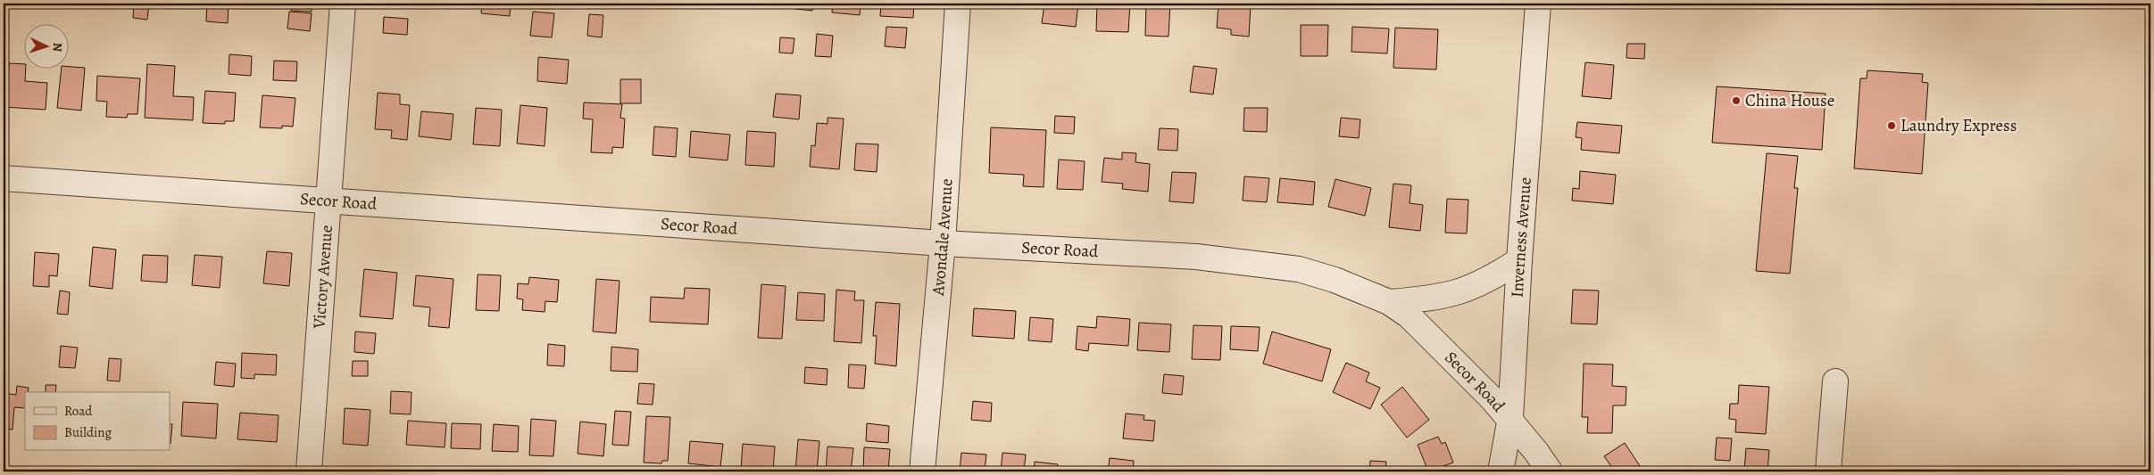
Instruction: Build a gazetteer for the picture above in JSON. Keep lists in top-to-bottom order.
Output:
{
  "streets": {
    "street": [
      "Secor Road",
      "Avondale Avenue",
      "Inverness Avenue",
      "Victory Avenue"
    ]
  },
  "crossings": [
    ["Secor Road", "Avondale Avenue"],
    ["Secor Road", "Inverness Avenue"],
    ["Secor Road", "Victory Avenue"]
  ],
  "places": ["China House", "Laundry Express"],
  "legend": ["Road", "Building"],
  "north": "right"
}
